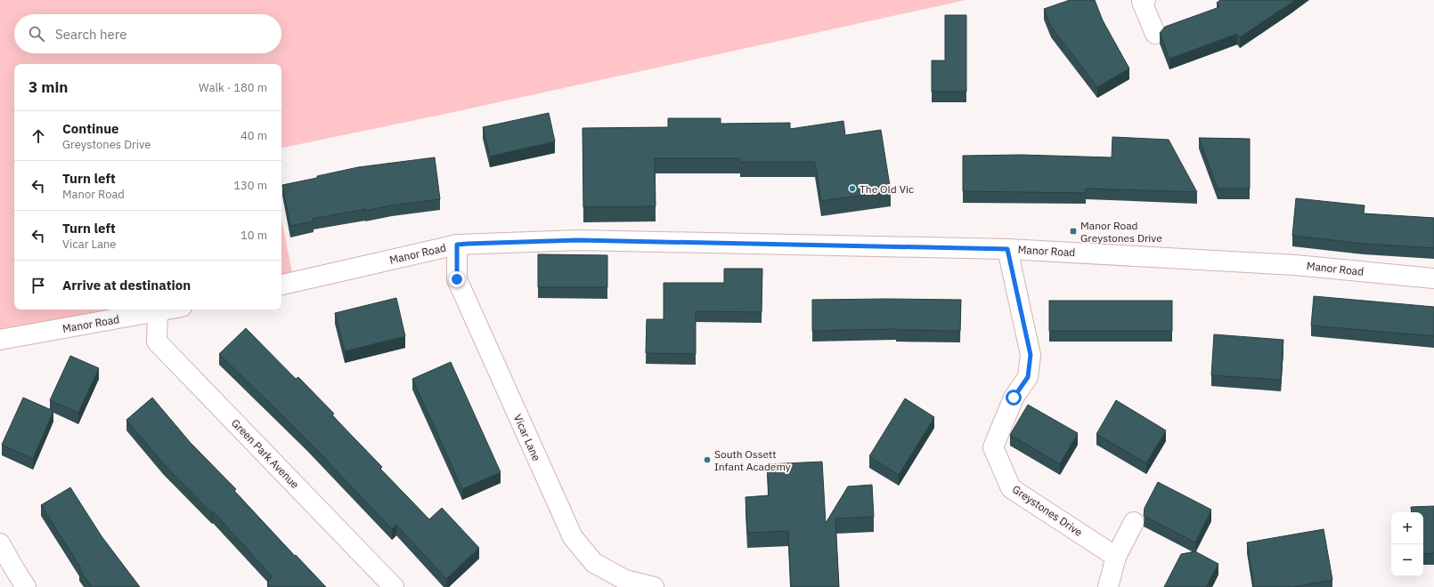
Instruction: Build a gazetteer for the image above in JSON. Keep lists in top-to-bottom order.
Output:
{
  "streets": {
    "street": [
      "Manor Road",
      "Vicar Lane",
      "Green Park Avenue",
      "Greystones Drive"
    ]
  },
  "crossings": [
    ["Manor Road", "Vicar Lane"],
    ["Manor Road", "Green Park Avenue"],
    ["Manor Road", "Greystones Drive"]
  ],
  "places": {
    "other": ["The Old Vic", "South Ossett Infant Academy"],
    "transit": ["Manor Road Greystones Drive"]
  },
  "page": {
    "search": "Search here",
    "heading": ["3 min", "Walk · 180 m"],
    "list": [
      ["Continue", "Greystones Drive", "40 m"],
      ["Turn left", "Manor Road", "130 m"],
      ["Turn left", "Vicar Lane", "10 m"],
      "Arrive at destination"
    ],
    "map_buttons": ["+", "−"]
  }
}
